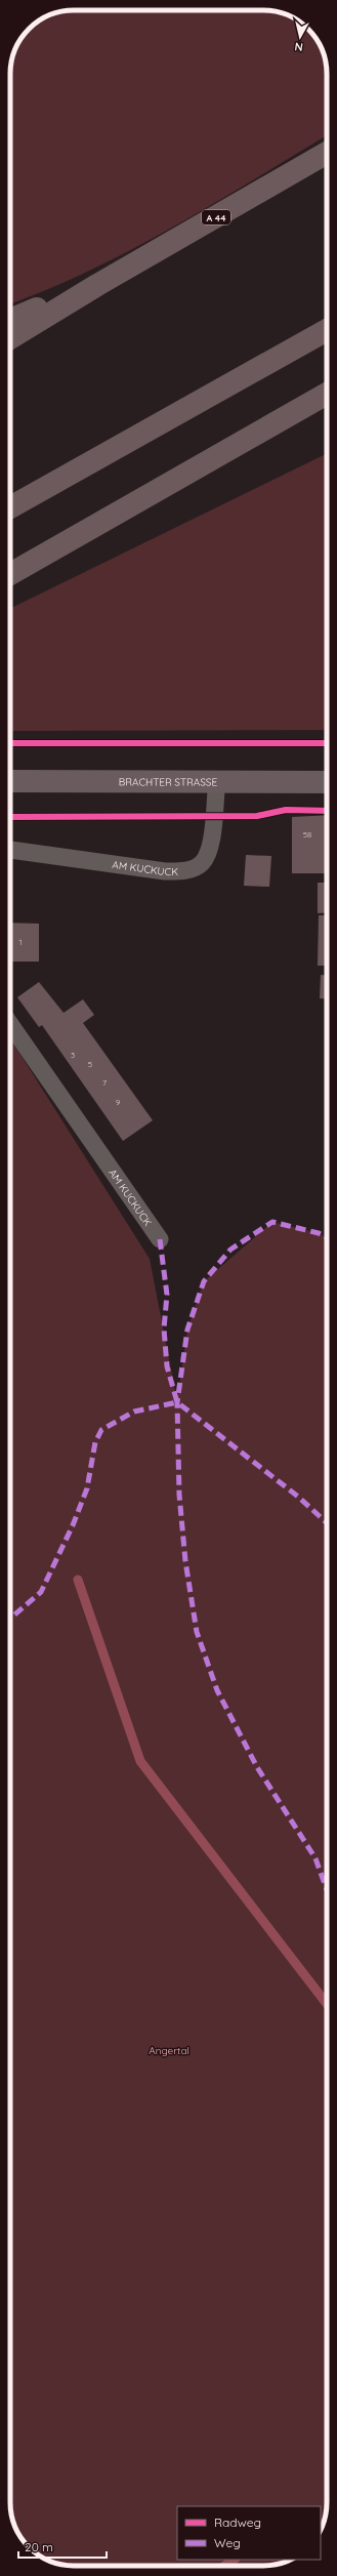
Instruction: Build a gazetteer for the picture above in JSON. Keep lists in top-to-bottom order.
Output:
{
  "streets": {
    "highway": ["A 44"],
    "main road": ["BRACHTER STRASSE"],
    "lane": ["AM KUCKUCK"]
  },
  "crossings": [
    ["BRACHTER STRASSE", "AM KUCKUCK"]
  ],
  "parks": ["Angertal"],
  "house_numbers": [
    "58",
    "1",
    "3",
    "5",
    "7",
    "9"
  ],
  "legend": ["Radweg", "Weg"],
  "scale_bar": "20 m",
  "north": "bottom"
}
